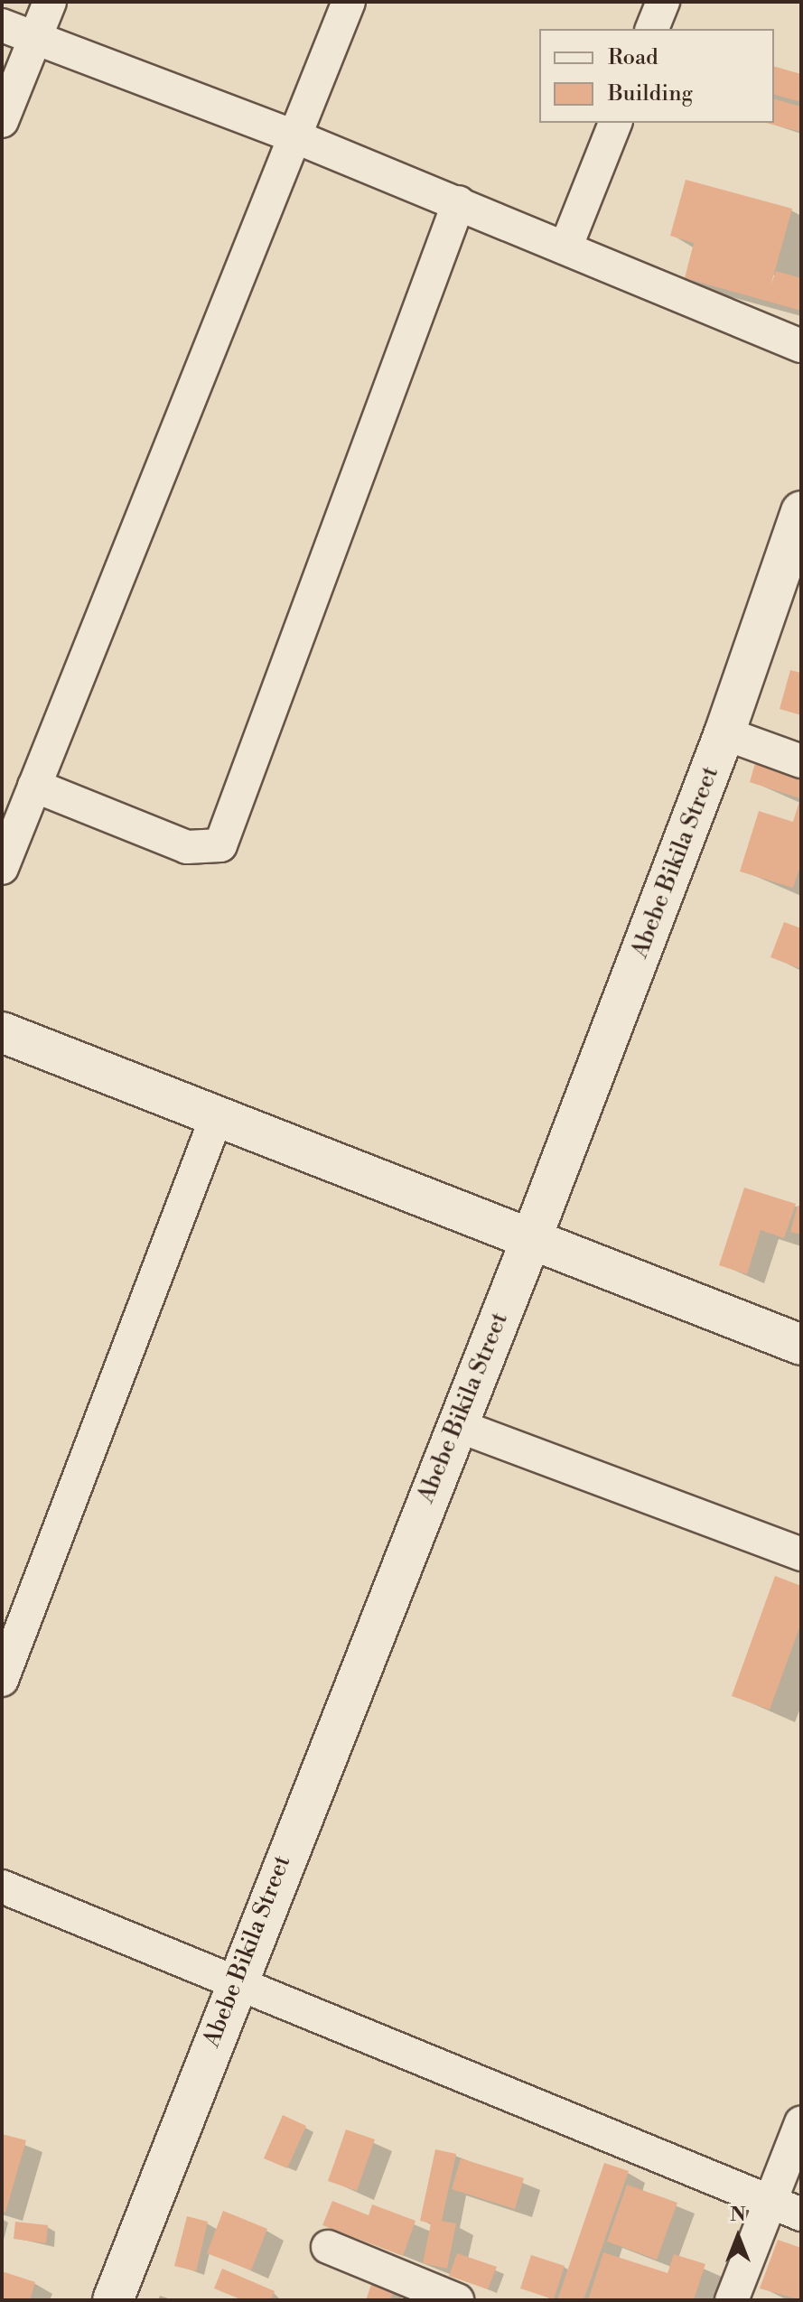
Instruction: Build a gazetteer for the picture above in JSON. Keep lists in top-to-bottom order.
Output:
{
  "streets": {
    "main road": ["Abebe Bikila Street"]
  },
  "legend": ["Road", "Building"],
  "north": "top"
}
